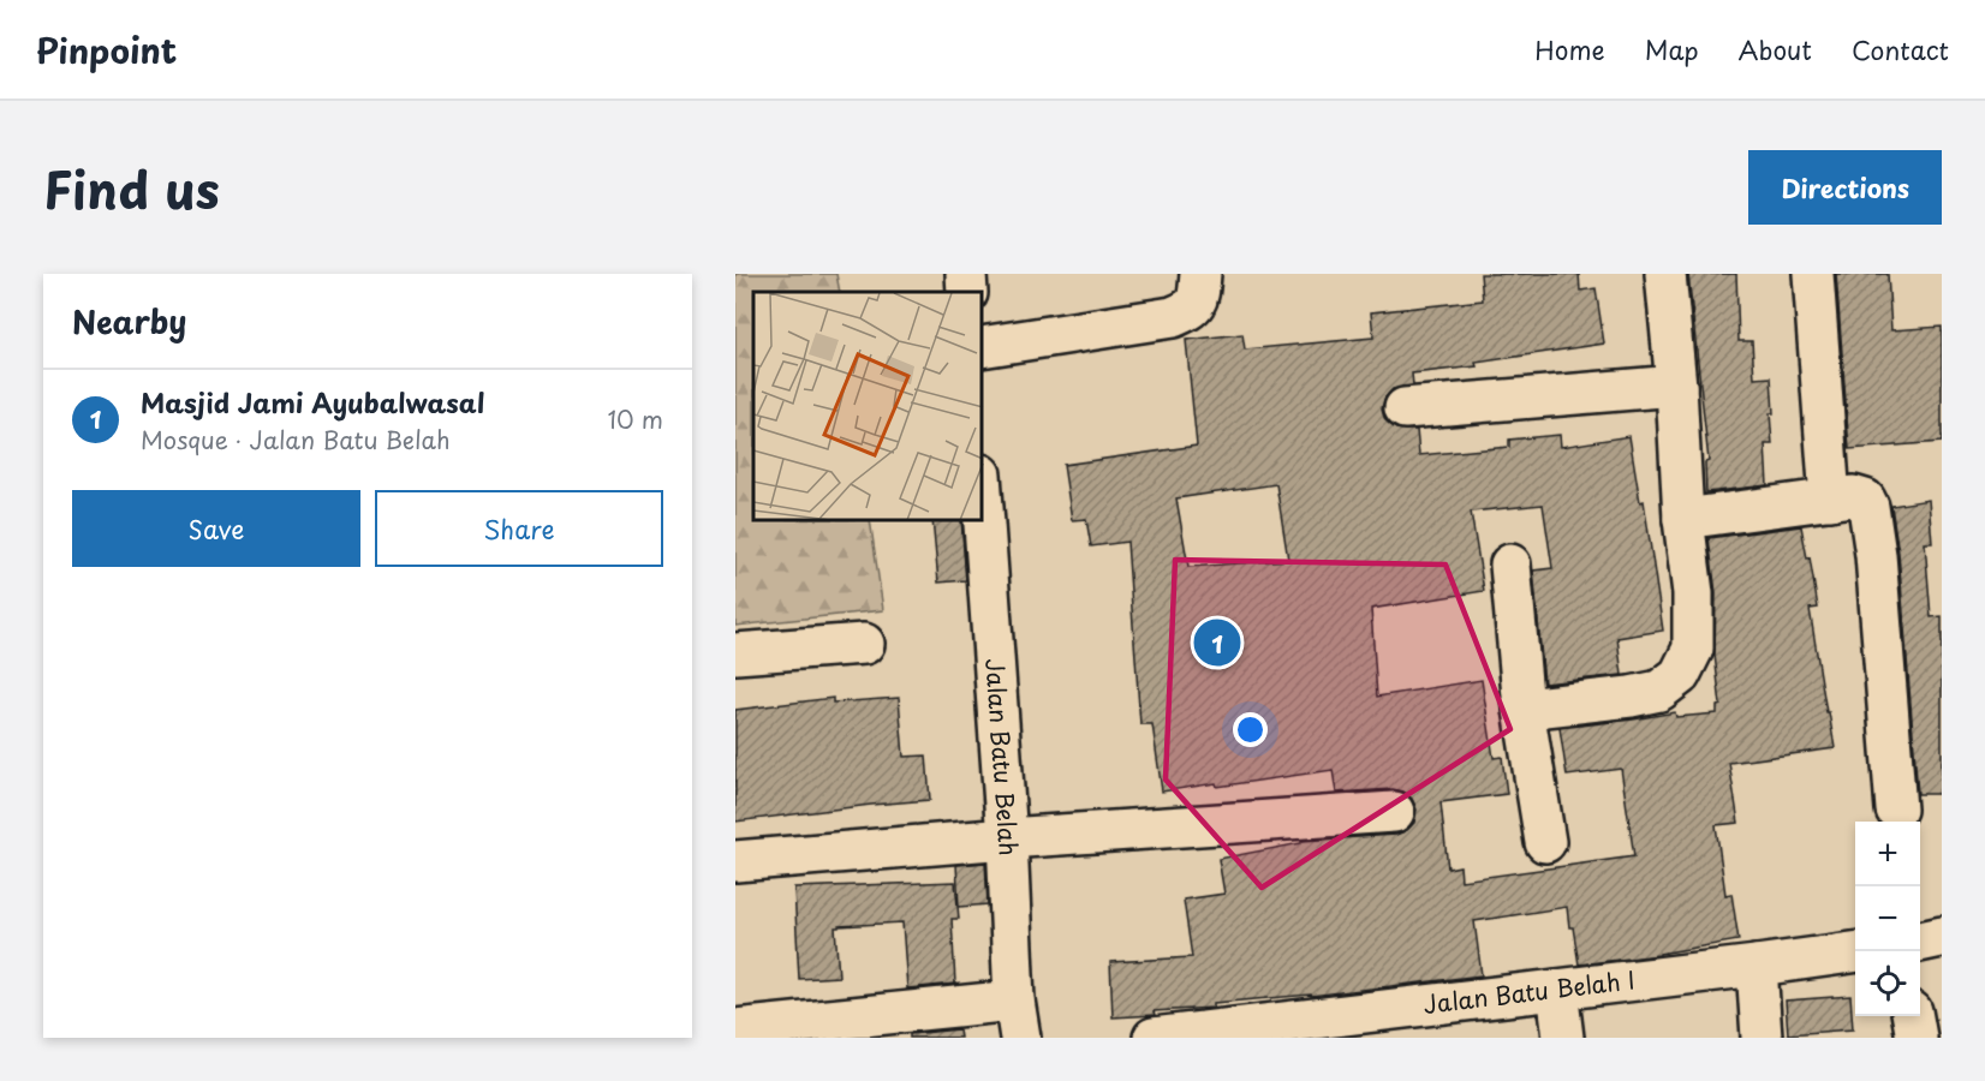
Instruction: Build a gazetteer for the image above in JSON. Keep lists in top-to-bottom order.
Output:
{
  "streets": {
    "street": ["Jalan Batu Belah", "Jalan Batu Belah I"]
  },
  "page": {
    "header": "Pinpoint",
    "nav": [
      "Home",
      "Map",
      "About",
      "Contact"
    ],
    "title": "Find us",
    "buttons": [
      "Directions",
      ["Save", "Share"]
    ],
    "heading": "Nearby",
    "list": [
      {
        "mark": "1",
        "name": "Masjid Jami Ayubalwasal",
        "note": "Mosque · Jalan Batu Belah",
        "value": "10 m"
      }
    ],
    "pins": "1",
    "map_buttons": ["+", "−"]
  }
}
